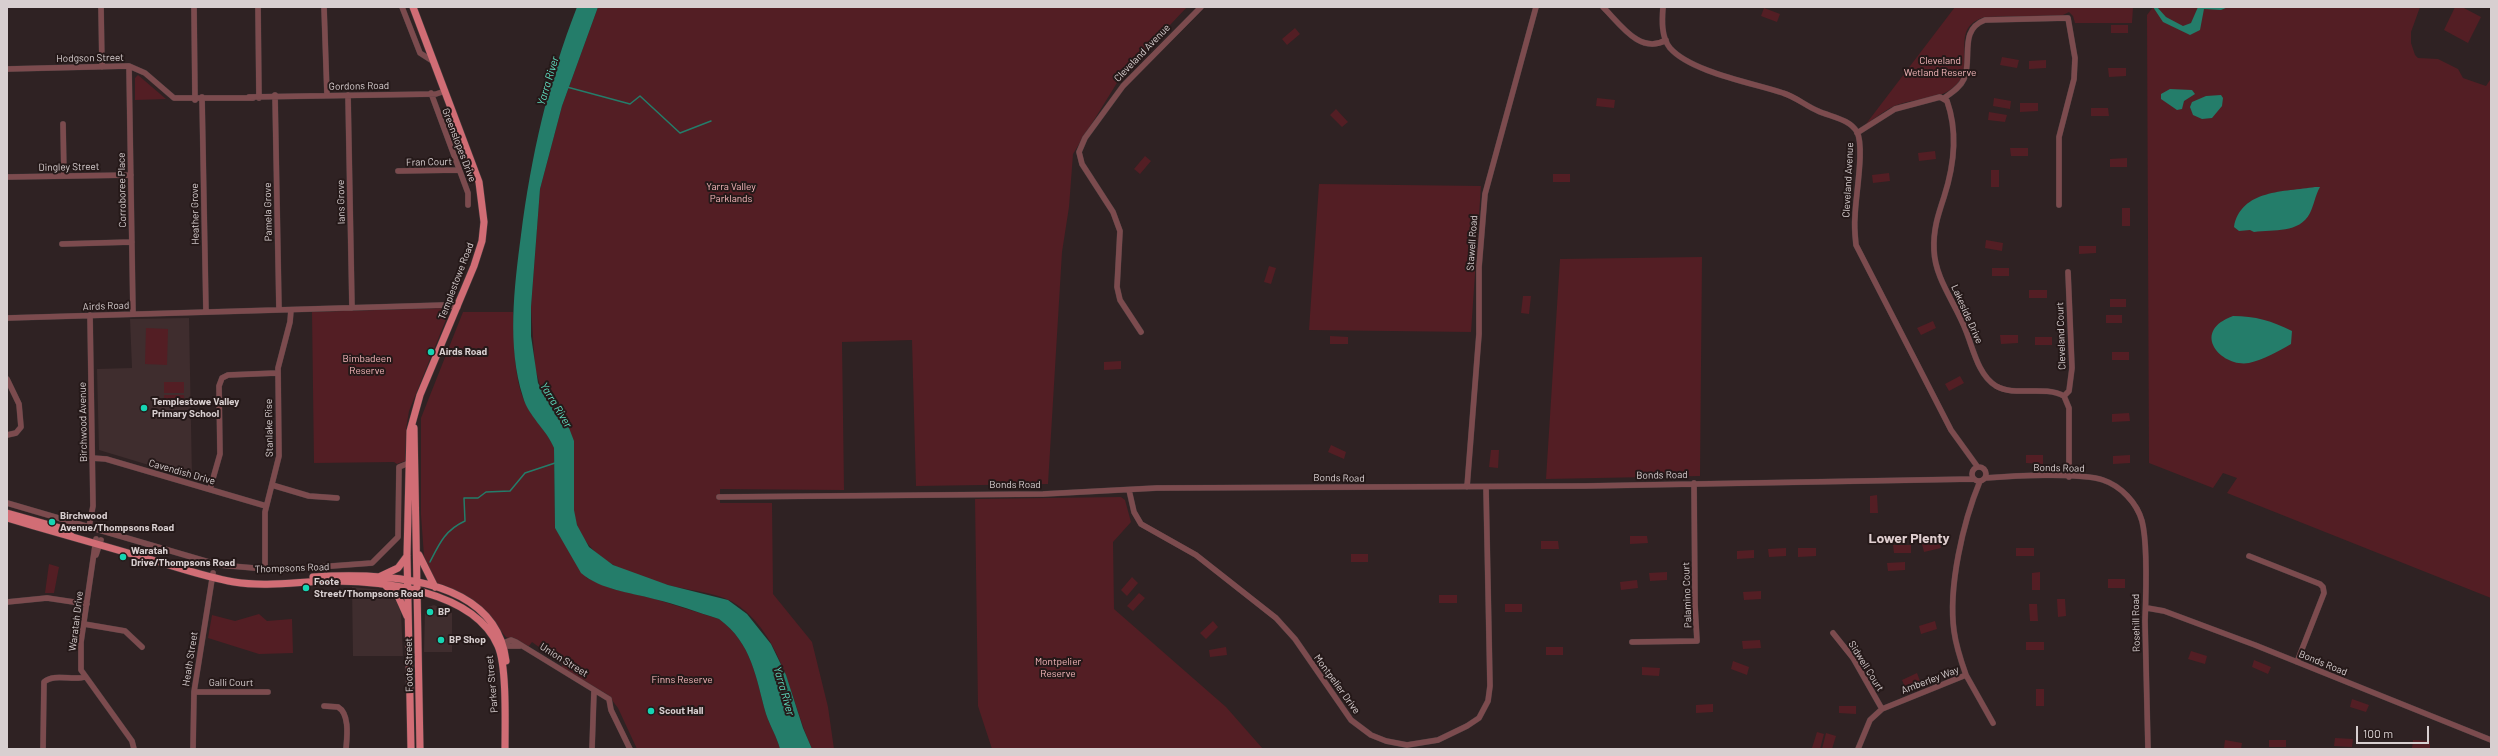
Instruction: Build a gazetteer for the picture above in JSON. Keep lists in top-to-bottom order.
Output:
{
  "streets": {
    "main road": [
      "Templestowe Road",
      "Thompsons Road",
      "Foote Street",
      "Parker Street"
    ],
    "street": [
      "Cleveland Avenue",
      "Hodgson Street",
      "Gordons Road",
      "Greenslopes Drive",
      "Fran Court",
      "Dingley Street",
      "Corroboree Place",
      "Ians Grove",
      "Pamela Grove",
      "Heather Grove",
      "Stawell Road",
      "Airds Road",
      "Lakeside Drive",
      "Cleveland Court",
      "Birchwood Avenue",
      "Stanlake Rise",
      "Bonds Road",
      "Cavendish Drive",
      "Palamino Court",
      "Waratah Drive",
      "Rosehill Road",
      "Heath Street",
      "Union Street",
      "Sidwell Court",
      "Amberley Way",
      "Galli Court",
      "Montpelier Drive"
    ]
  },
  "crossings": [
    ["Cleveland Avenue", "Bonds Road"],
    ["Cleveland Avenue", "Amberley Way"],
    ["Hodgson Street", "Gordons Road"],
    ["Hodgson Street", "Corroboree Place"],
    ["Hodgson Street", "Heather Grove"],
    ["Gordons Road", "Greenslopes Drive"],
    ["Gordons Road", "Ians Grove"],
    ["Gordons Road", "Pamela Grove"],
    ["Gordons Road", "Heather Grove"],
    ["Gordons Road", "Templestowe Road"],
    ["Greenslopes Drive", "Fran Court"],
    ["Dingley Street", "Corroboree Place"],
    ["Corroboree Place", "Airds Road"],
    ["Ians Grove", "Airds Road"],
    ["Pamela Grove", "Airds Road"],
    ["Heather Grove", "Airds Road"],
    ["Stawell Road", "Bonds Road"],
    ["Templestowe Road", "Airds Road"],
    ["Templestowe Road", "Thompsons Road"],
    ["Templestowe Road", "Foote Street"],
    ["Airds Road", "Birchwood Avenue"],
    ["Airds Road", "Stanlake Rise"],
    ["Lakeside Drive", "Cleveland Court"],
    ["Birchwood Avenue", "Cavendish Drive"],
    ["Birchwood Avenue", "Thompsons Road"],
    ["Stanlake Rise", "Cavendish Drive"],
    ["Stanlake Rise", "Thompsons Road"],
    ["Bonds Road", "Palamino Court"],
    ["Bonds Road", "Rosehill Road"],
    ["Bonds Road", "Amberley Way"],
    ["Bonds Road", "Montpelier Drive"],
    ["Thompsons Road", "Waratah Drive"],
    ["Thompsons Road", "Heath Street"],
    ["Thompsons Road", "Foote Street"],
    ["Heath Street", "Galli Court"],
    ["Union Street", "Parker Street"],
    ["Sidwell Court", "Amberley Way"]
  ],
  "districts": ["Lower Plenty"],
  "water": ["Yarra River"],
  "parks": [
    "Cleveland Wetland Reserve",
    "Yarra Valley Parklands",
    "Bimbadeen Reserve",
    "Montpelier Reserve",
    "Finns Reserve"
  ],
  "places": [
    "Airds Road",
    "Templestowe Valley Primary School",
    "Birchwood Avenue/Thompsons Road",
    "Waratah Drive/Thompsons Road",
    "Foote Street/Thompsons Road",
    "BP",
    "BP Shop",
    "Scout Hall"
  ],
  "scale_bar": "100 m"
}
